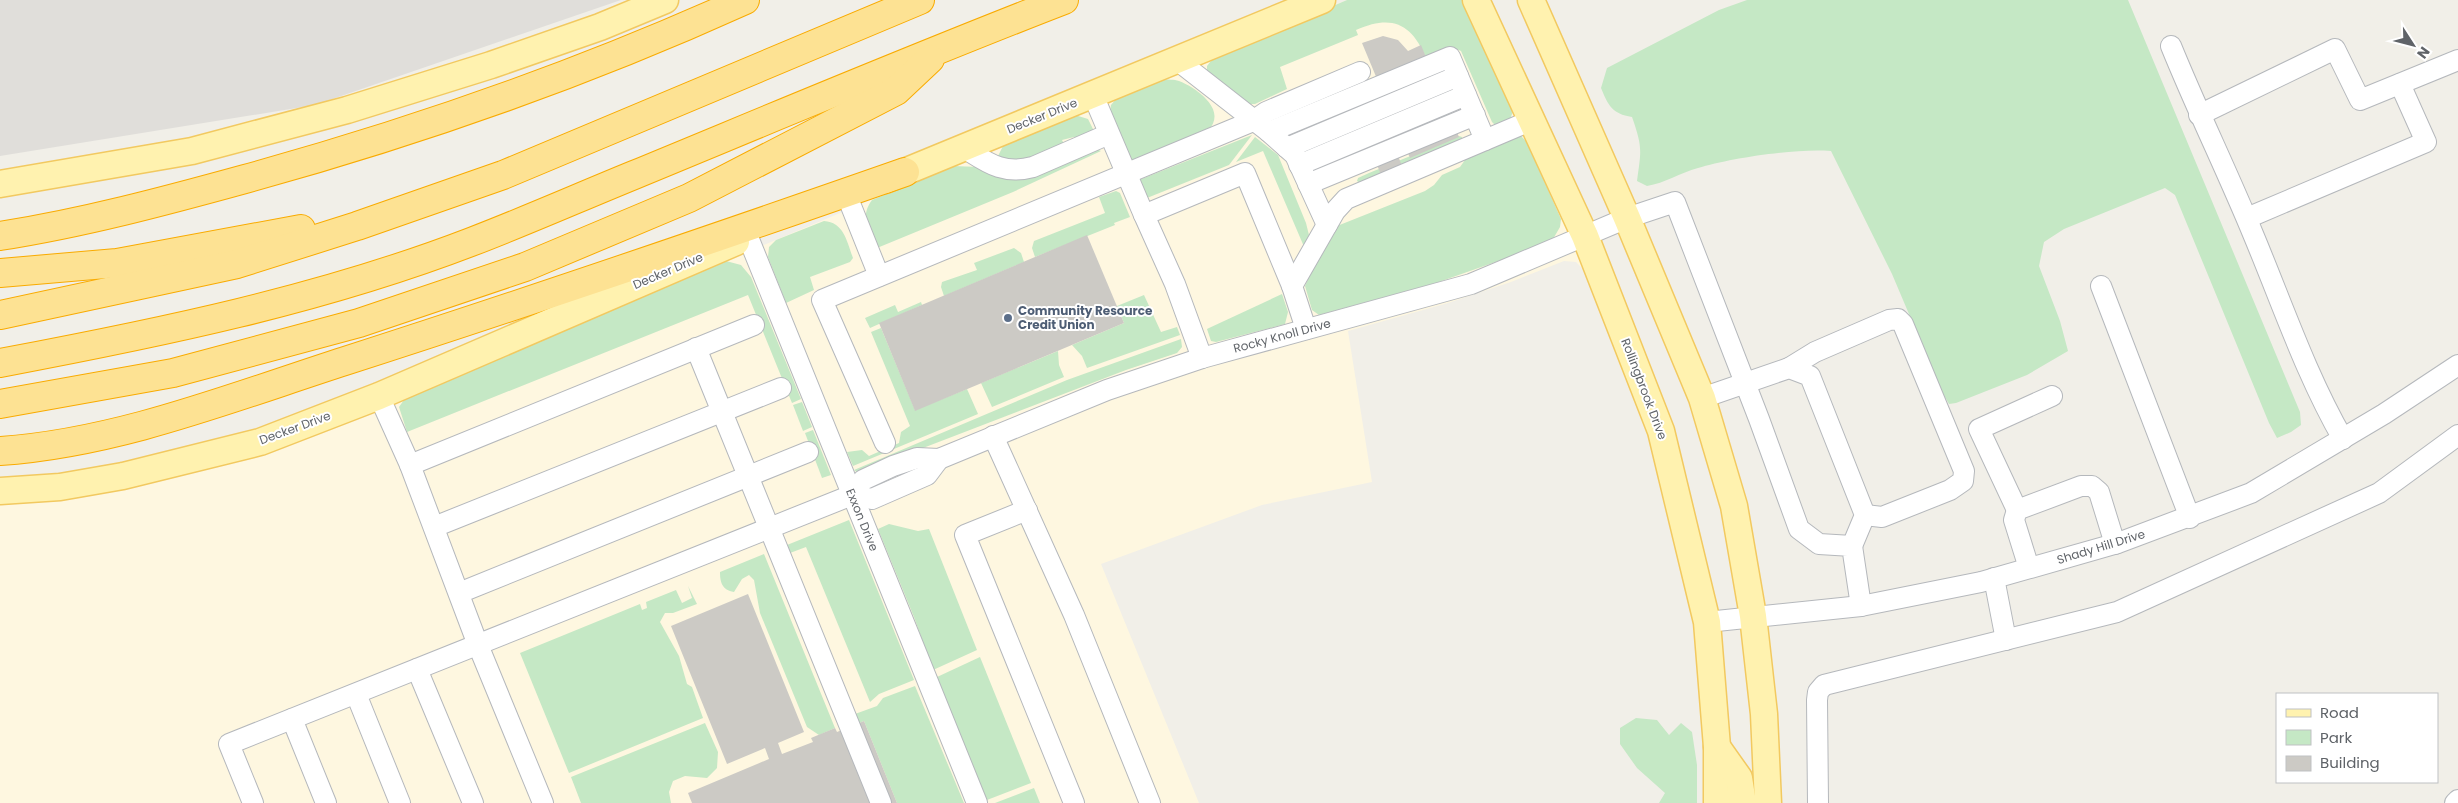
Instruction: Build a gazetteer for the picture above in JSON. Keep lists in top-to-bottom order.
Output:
{
  "streets": {
    "main road": ["Decker Drive", "Rollingbrook Drive"],
    "street": ["Rocky Knoll Drive", "Exxon Drive", "Shady Hill Drive"]
  },
  "crossings": [
    ["Decker Drive", "Exxon Drive"],
    ["Rocky Knoll Drive", "Rollingbrook Drive"],
    ["Rocky Knoll Drive", "Exxon Drive"],
    ["Rollingbrook Drive", "Shady Hill Drive"]
  ],
  "places": ["Community Resource Credit Union"],
  "legend": ["Road", "Park", "Building"],
  "north": "bottom right"
}
